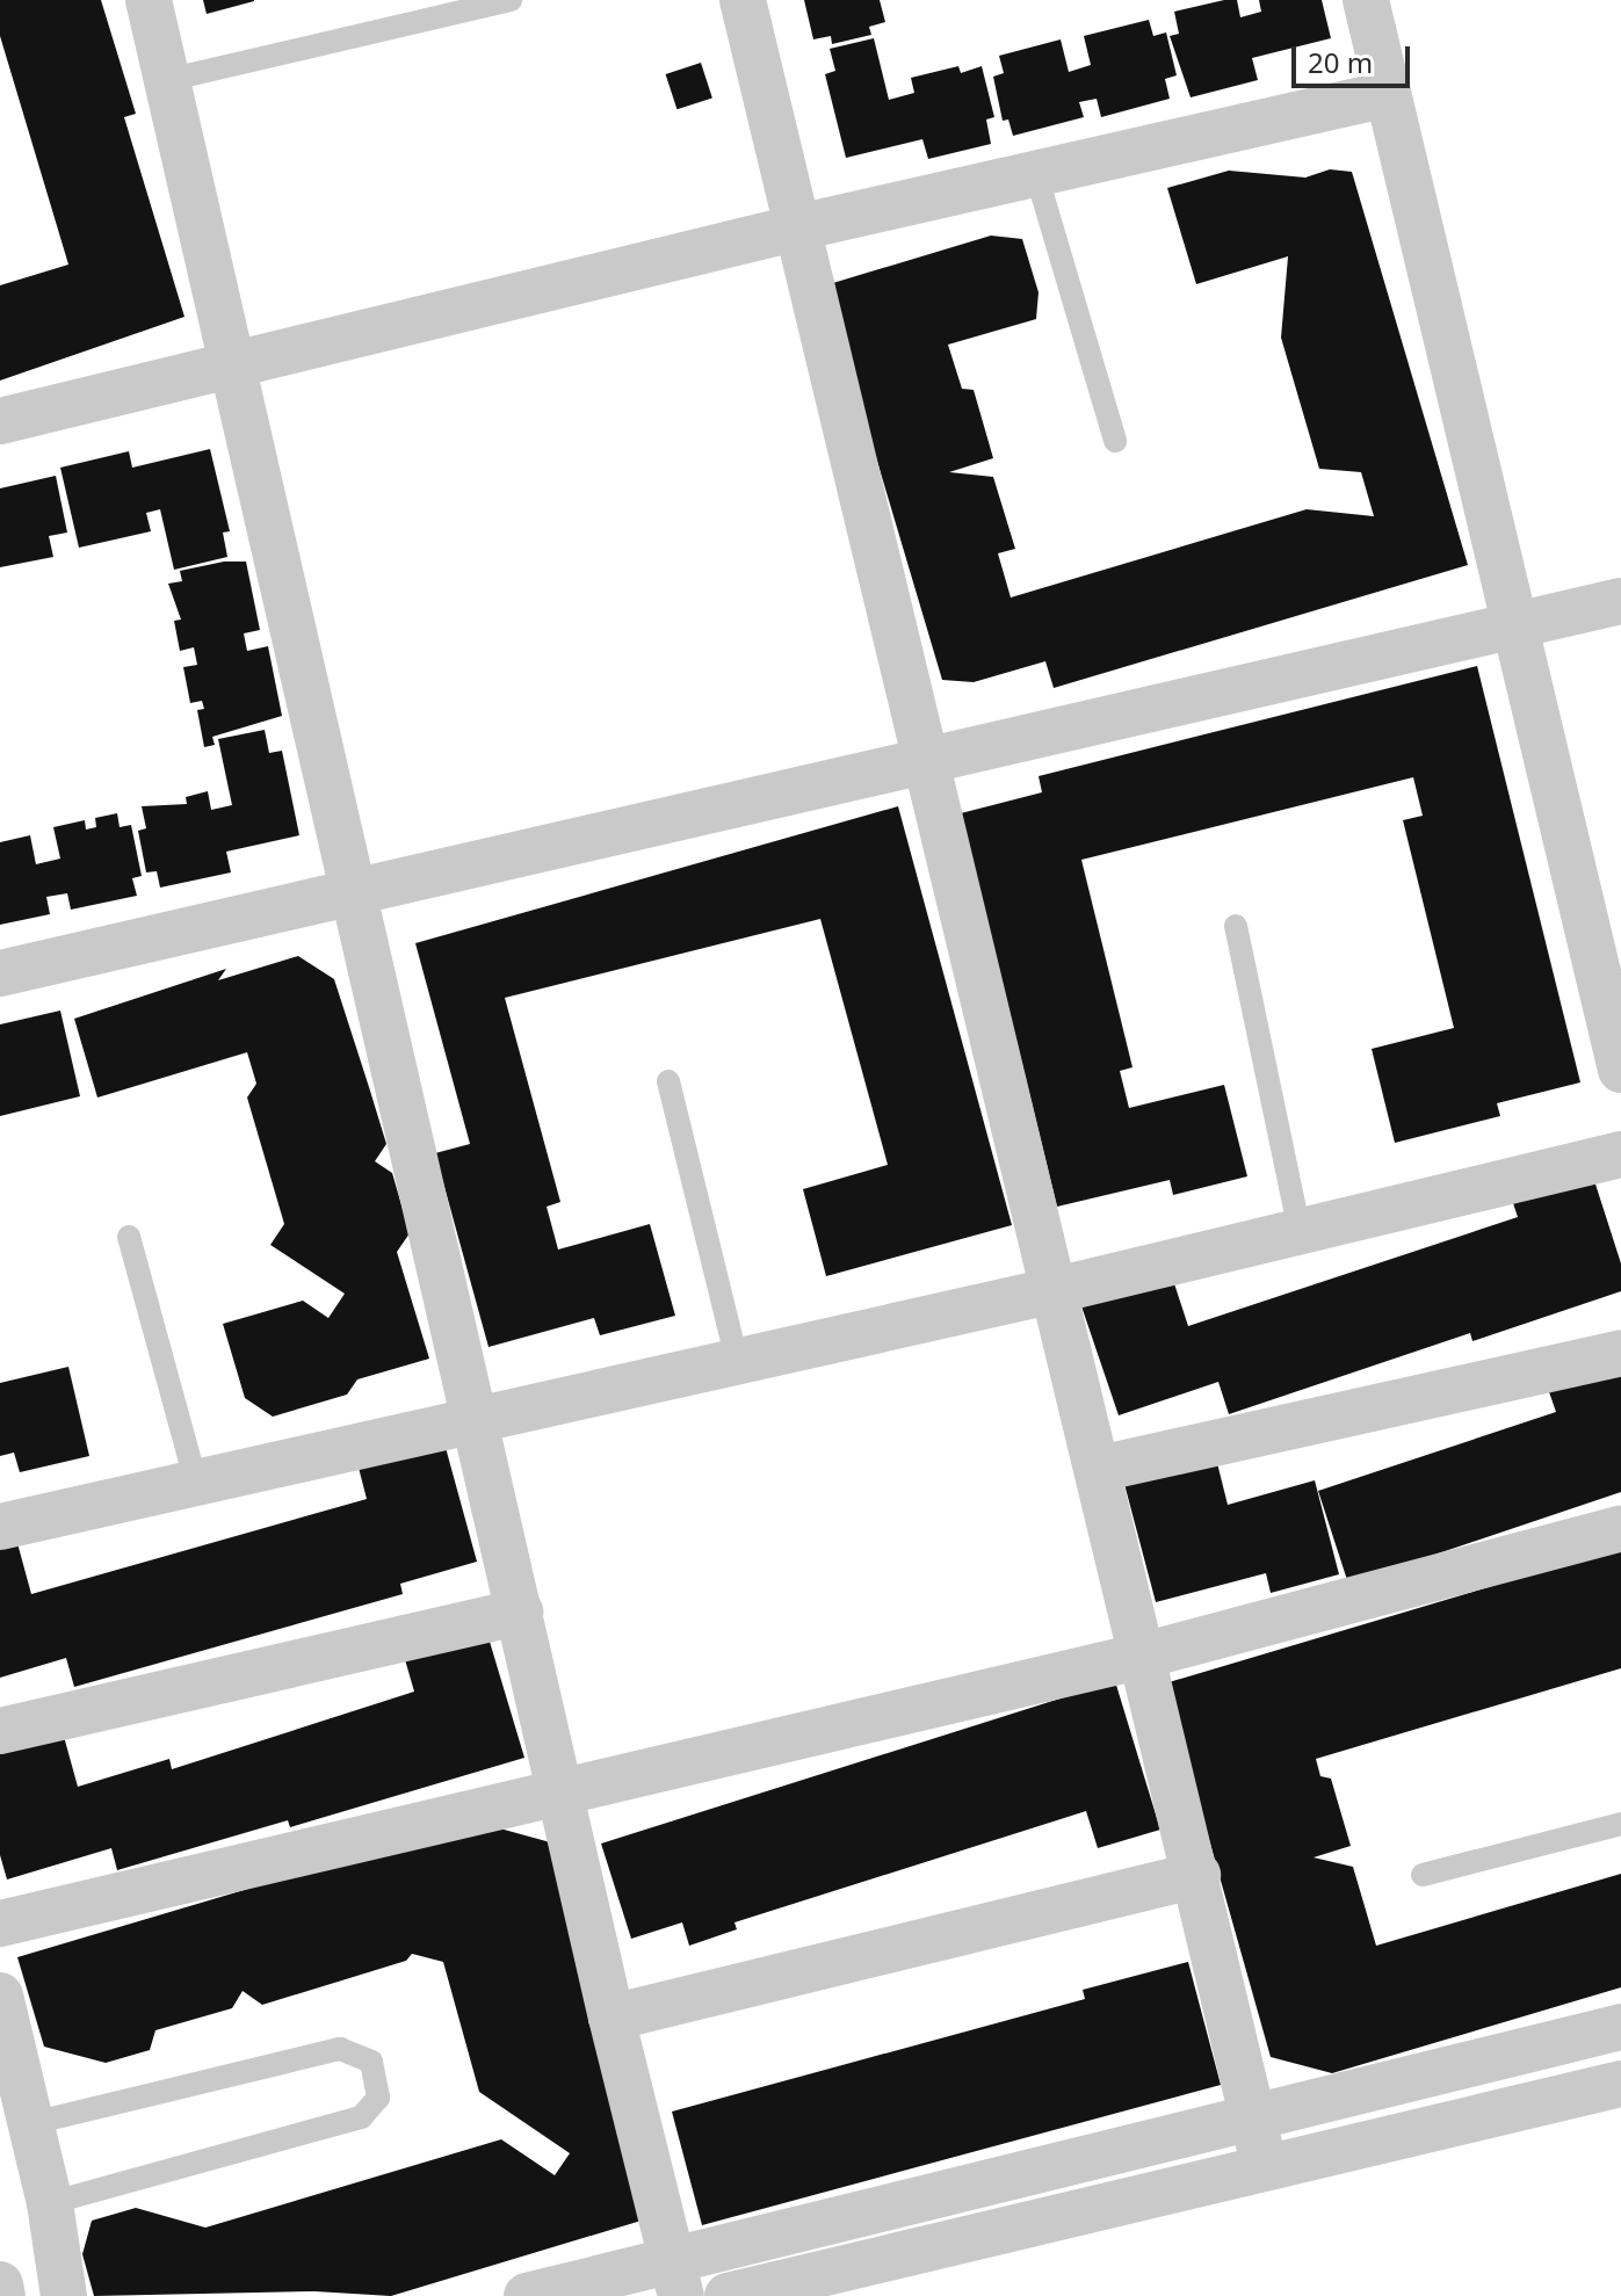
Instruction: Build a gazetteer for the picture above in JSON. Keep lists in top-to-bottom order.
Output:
{
  "scale_bar": "20 m"
}
